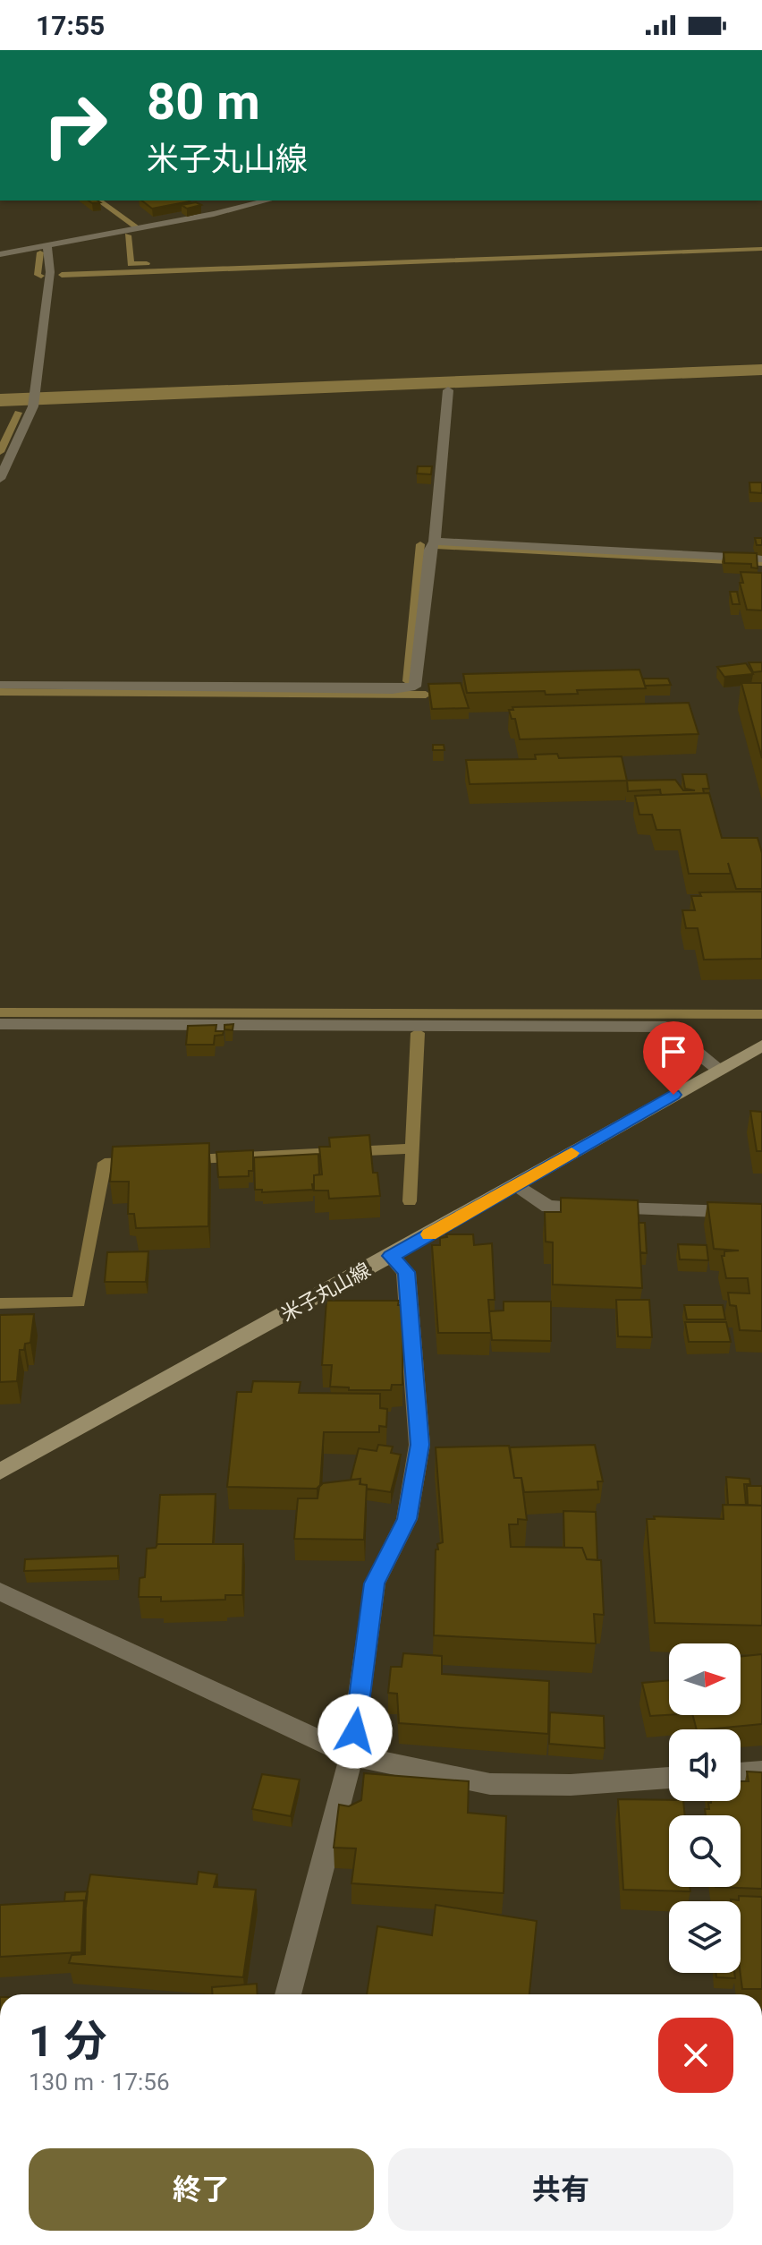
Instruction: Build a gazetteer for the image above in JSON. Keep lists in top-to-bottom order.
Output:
{
  "streets": {
    "main road": ["米子丸山線"]
  },
  "north": "right",
  "page": {
    "status": "17:55",
    "turn": ["80 m", "米子丸山線"],
    "heading": ["1 分", "130 m · 17:56"],
    "buttons": ["終了", "共有"]
  }
}
